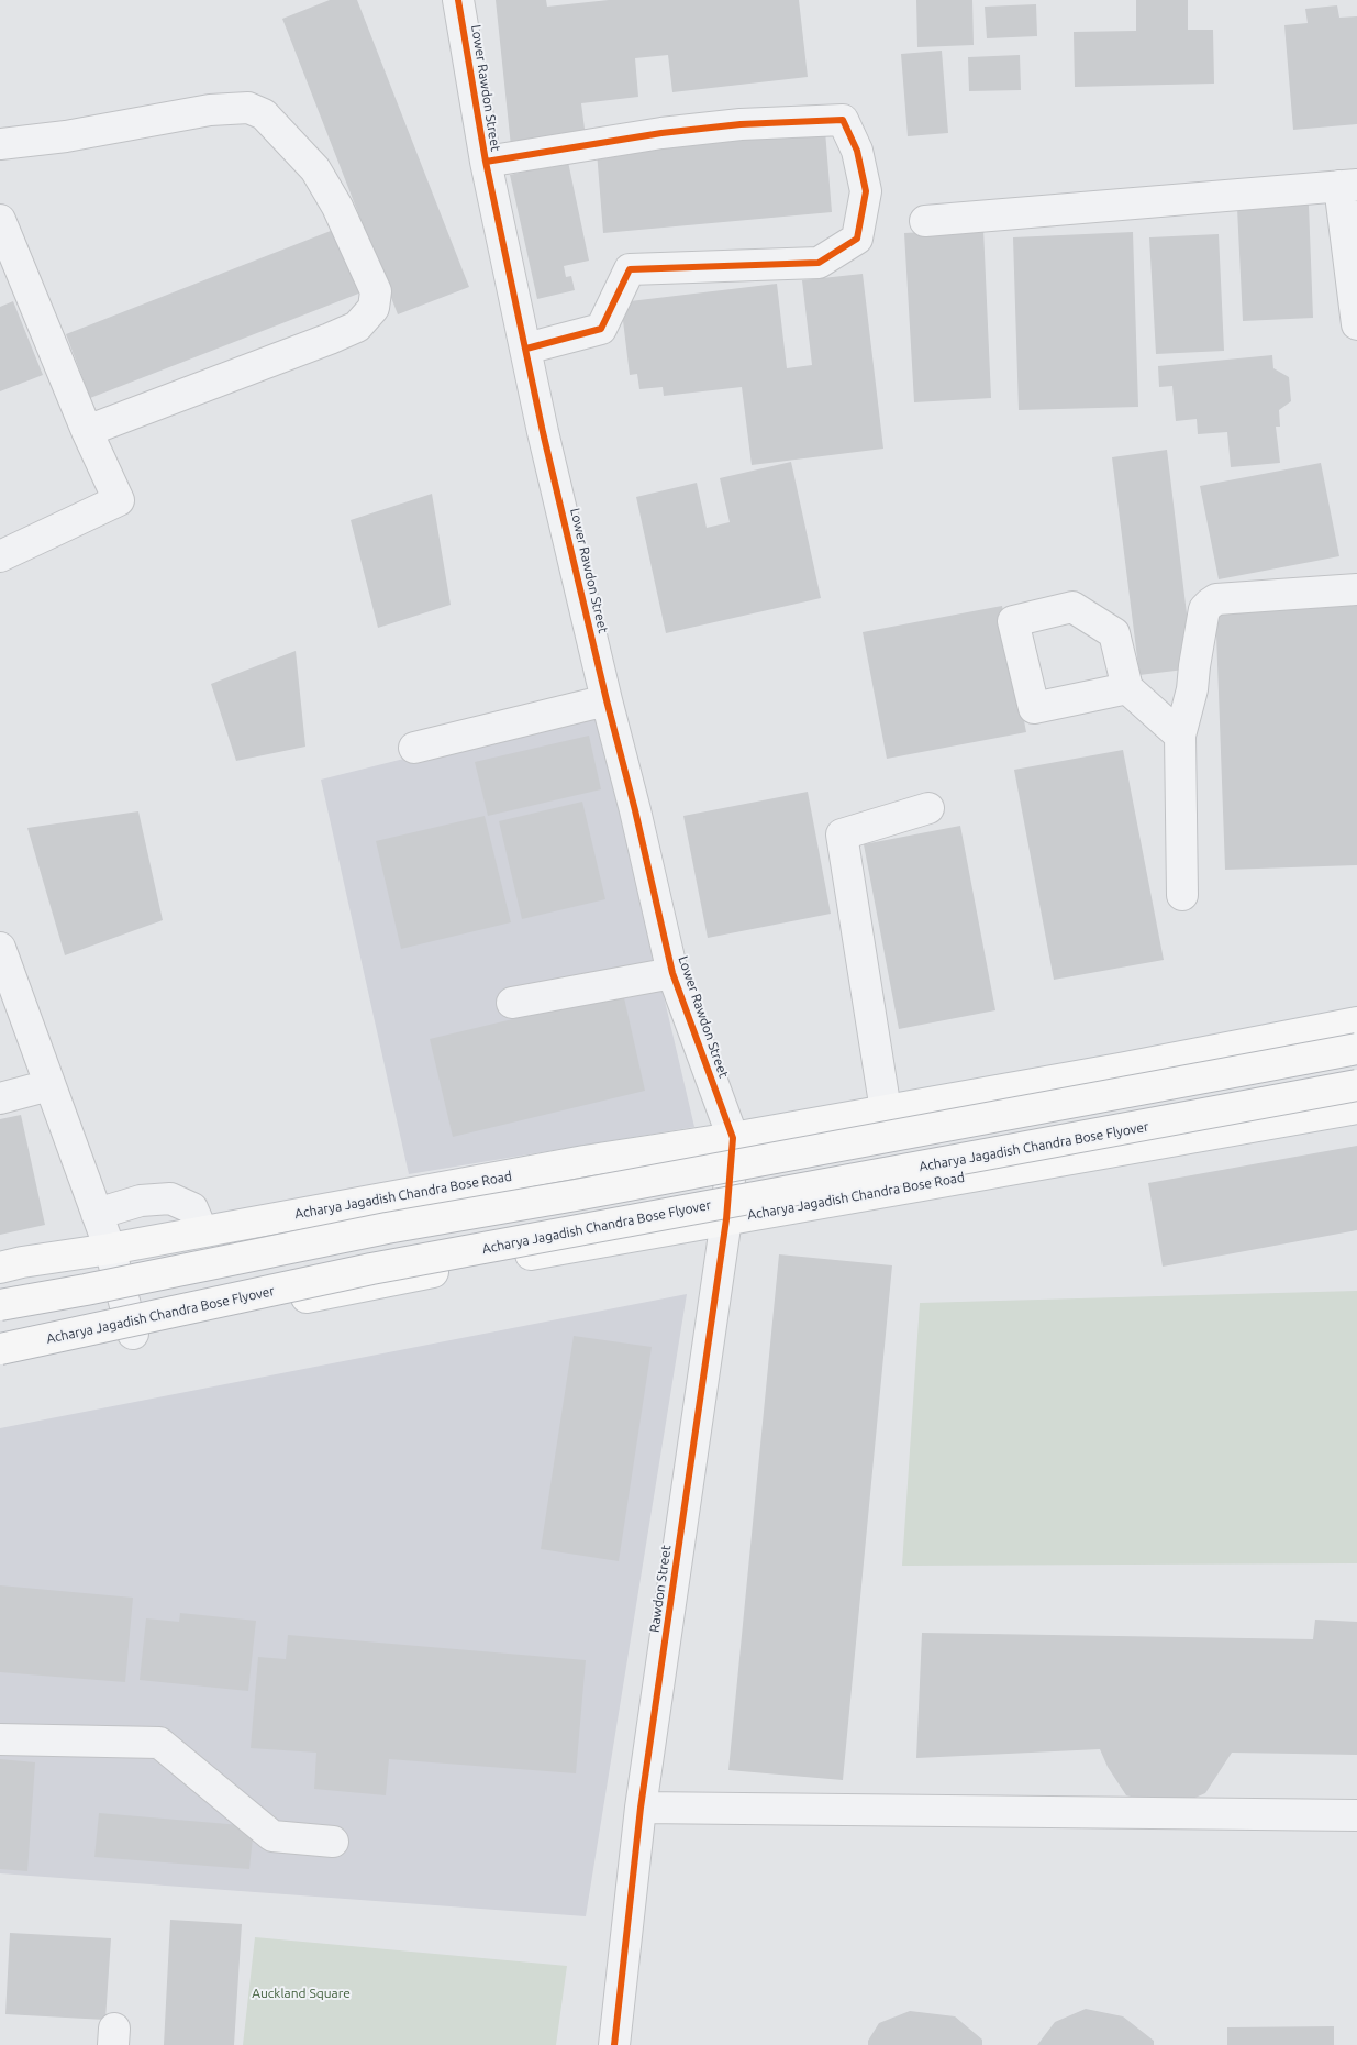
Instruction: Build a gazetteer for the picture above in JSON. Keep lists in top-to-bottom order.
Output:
{
  "streets": {
    "main road": ["Acharya Jagadish Chandra Bose Flyover", "Acharya Jagadish Chandra Bose Road"],
    "street": ["Lower Rawdon Street", "Rawdon Street"]
  },
  "crossings": [
    ["Lower Rawdon Street", "Acharya Jagadish Chandra Bose Road"],
    ["Lower Rawdon Street", "Rawdon Street"],
    ["Acharya Jagadish Chandra Bose Road", "Rawdon Street"]
  ],
  "parks": ["Auckland Square"]
}
